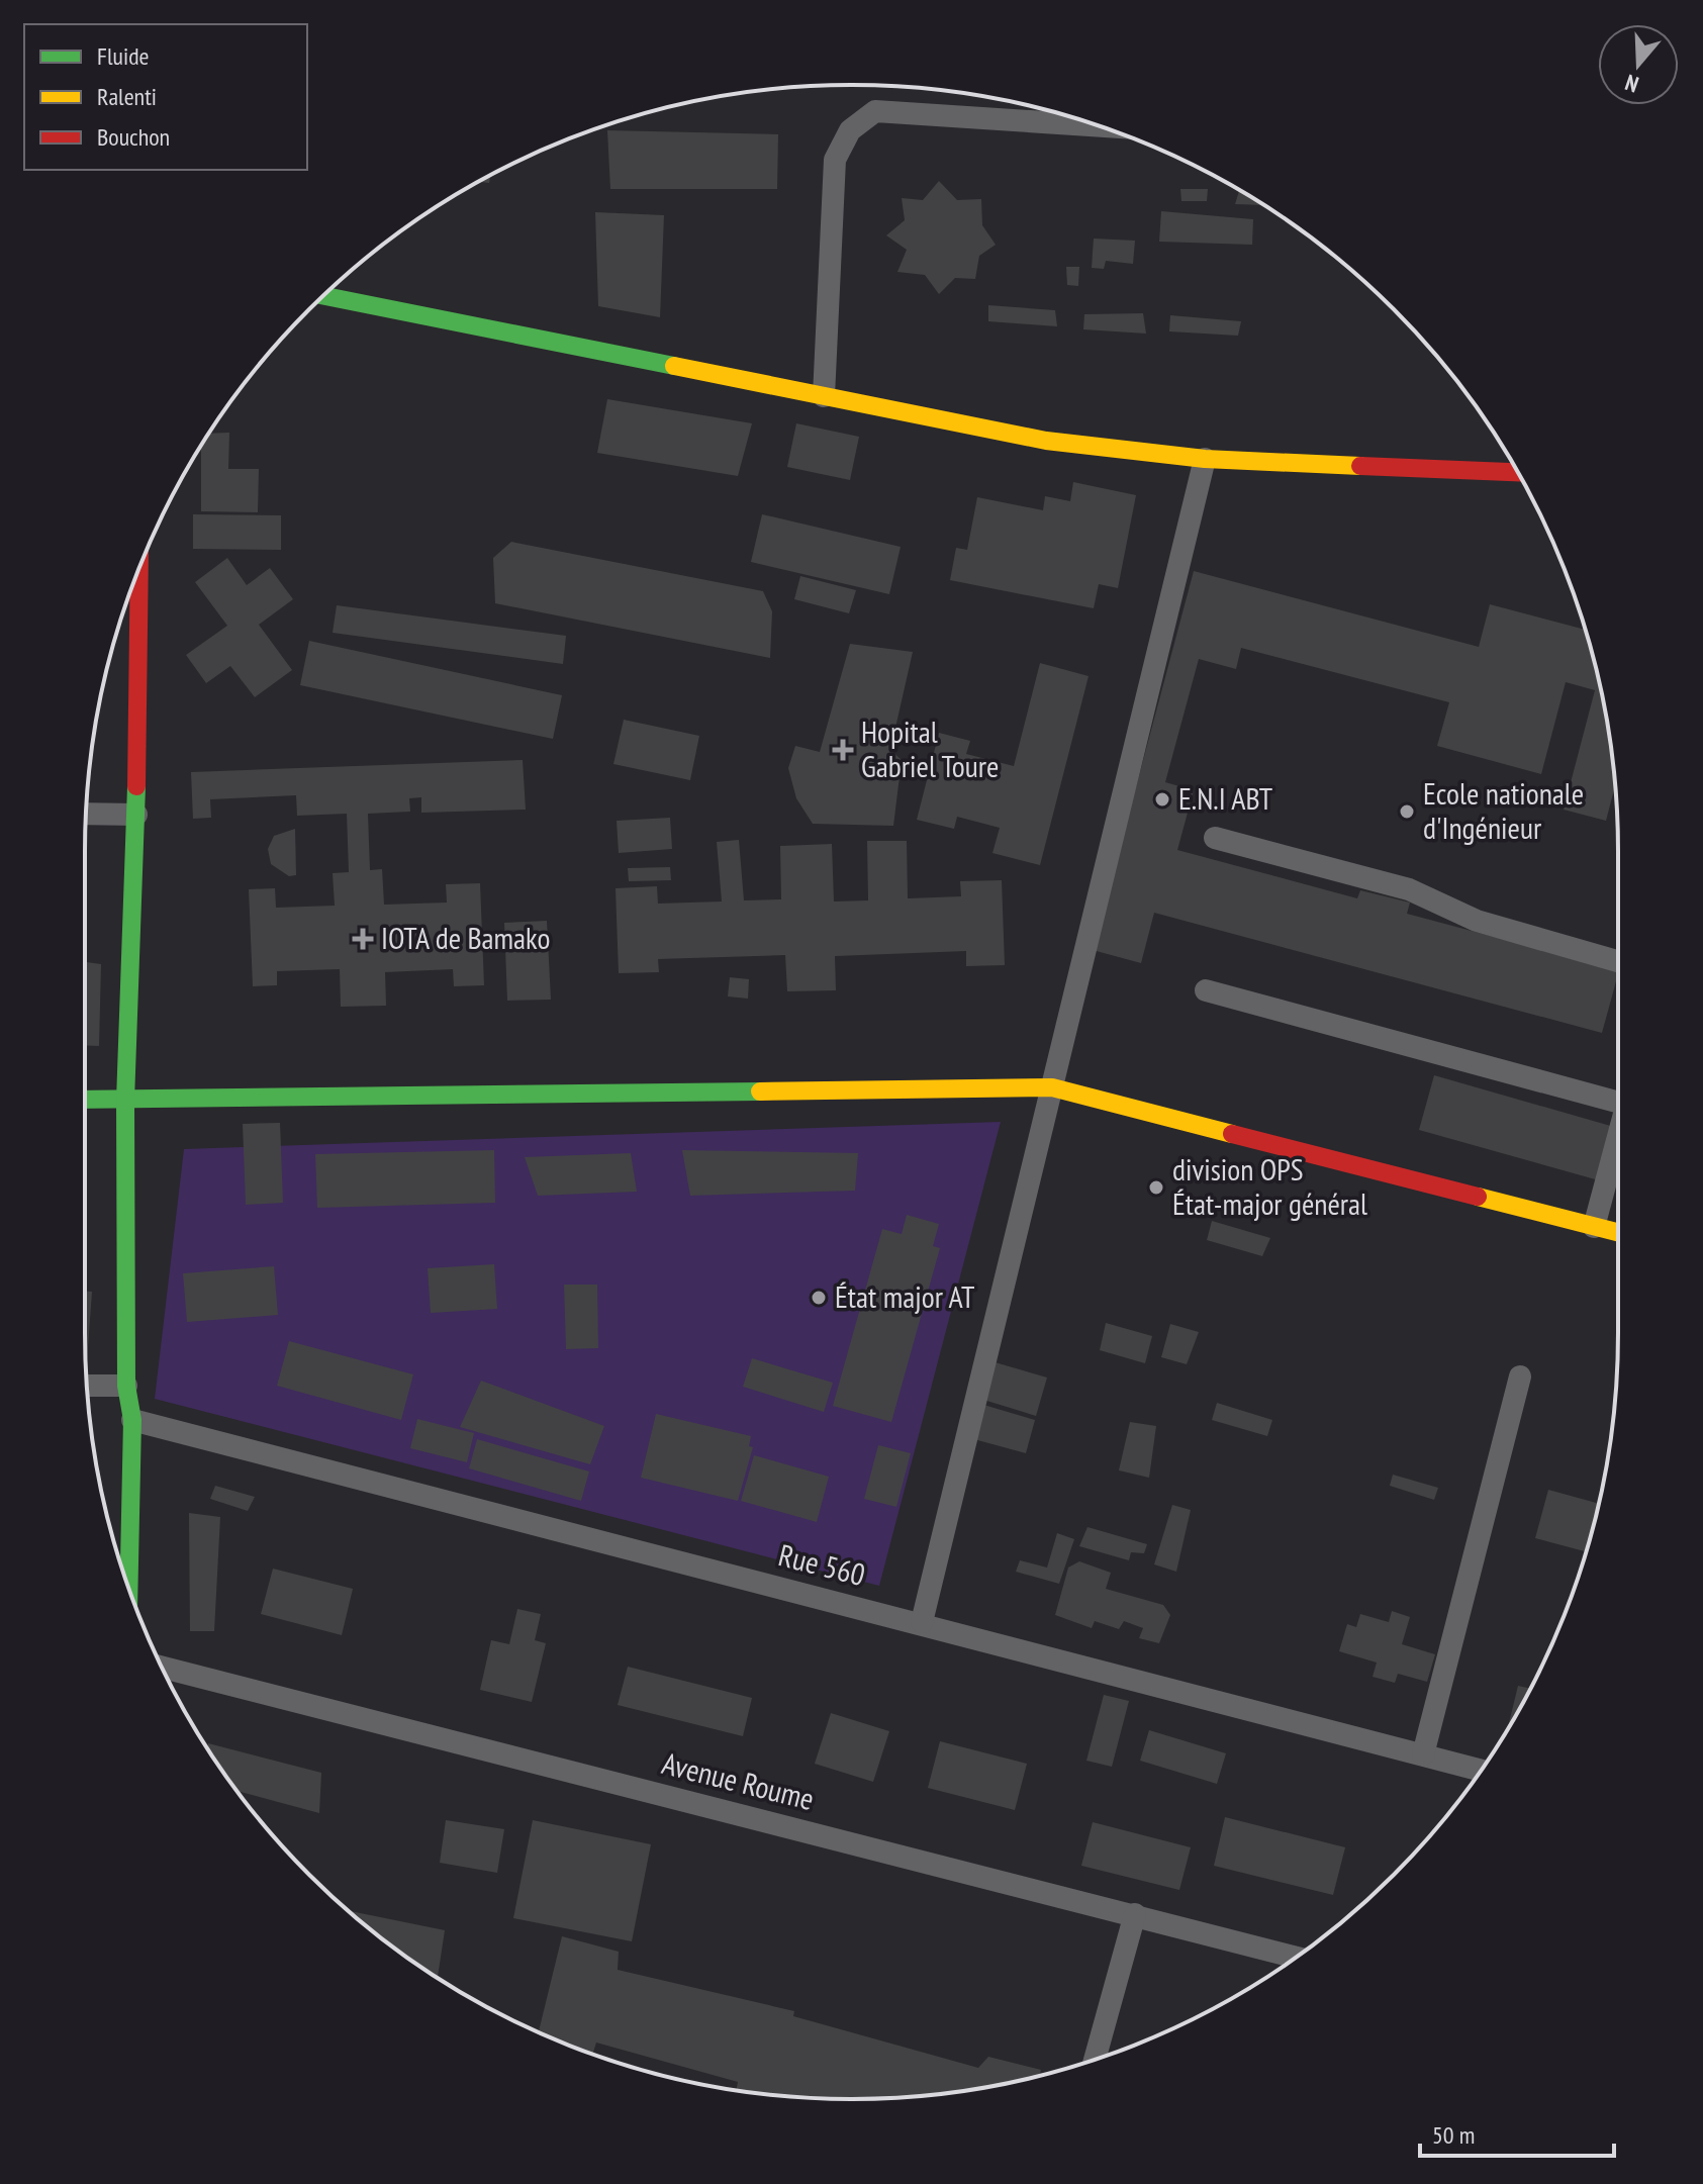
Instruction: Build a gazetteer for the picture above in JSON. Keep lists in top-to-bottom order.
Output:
{
  "streets": {
    "street": ["Rue 560", "Avenue Roume"]
  },
  "places": {
    "health": ["Hopital Gabriel Toure", "IOTA de Bamako"],
    "other": [
      "E.N.I ABT",
      "Ecole nationale d'Ingénieur",
      "division OPS État-major général",
      "État major AT"
    ]
  },
  "legend": ["Fluide", "Ralenti", "Bouchon"],
  "scale_bar": "50 m",
  "north": "bottom"
}
